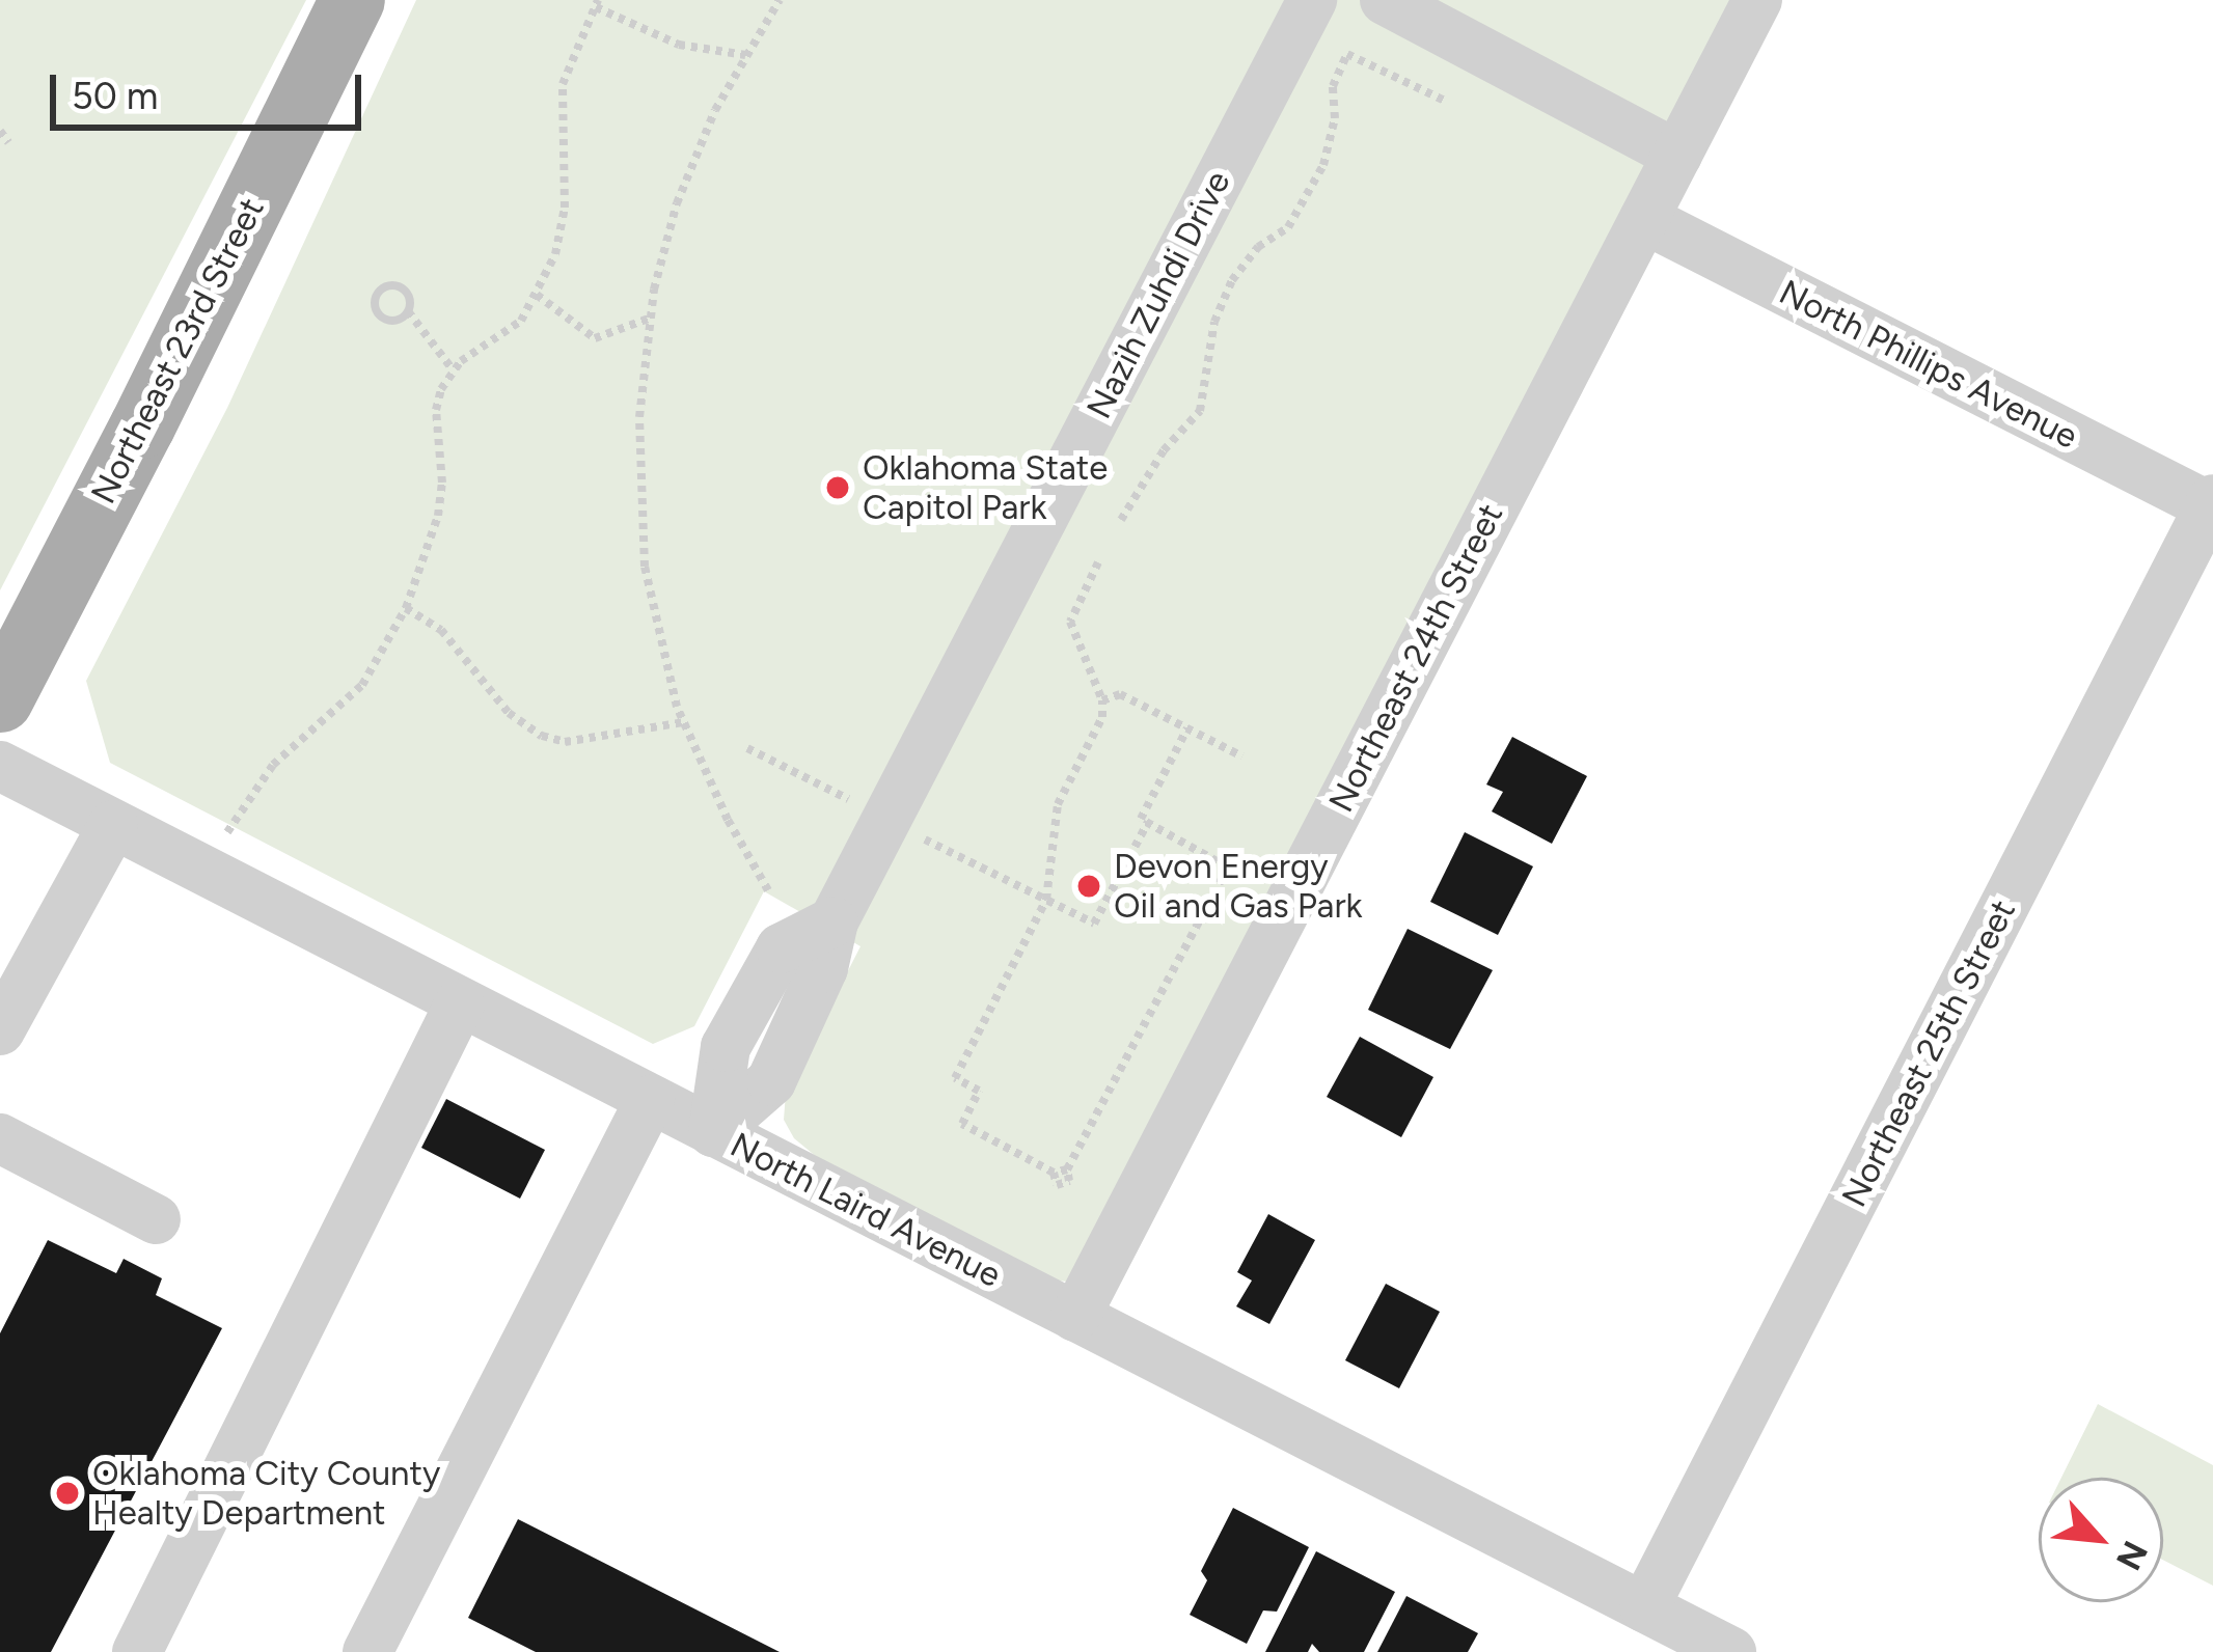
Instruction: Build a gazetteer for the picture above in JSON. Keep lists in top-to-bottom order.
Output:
{
  "streets": {
    "main road": ["Northeast 23rd Street"],
    "street": [
      "Nazih Zuhdi Drive",
      "North Phillips Avenue",
      "Northeast 24th Street",
      "Northeast 25th Street",
      "North Laird Avenue"
    ]
  },
  "crossings": [
    ["Nazih Zuhdi Drive", "North Laird Avenue"],
    ["North Phillips Avenue", "Northeast 24th Street"],
    ["North Phillips Avenue", "Northeast 25th Street"],
    ["Northeast 24th Street", "North Laird Avenue"],
    ["Northeast 25th Street", "North Laird Avenue"]
  ],
  "places": ["Oklahoma State Capitol Park", "Devon Energy Oil and Gas Park", "Oklahoma City County Healty Department"],
  "scale_bar": "50 m",
  "north": "bottom right"
}
